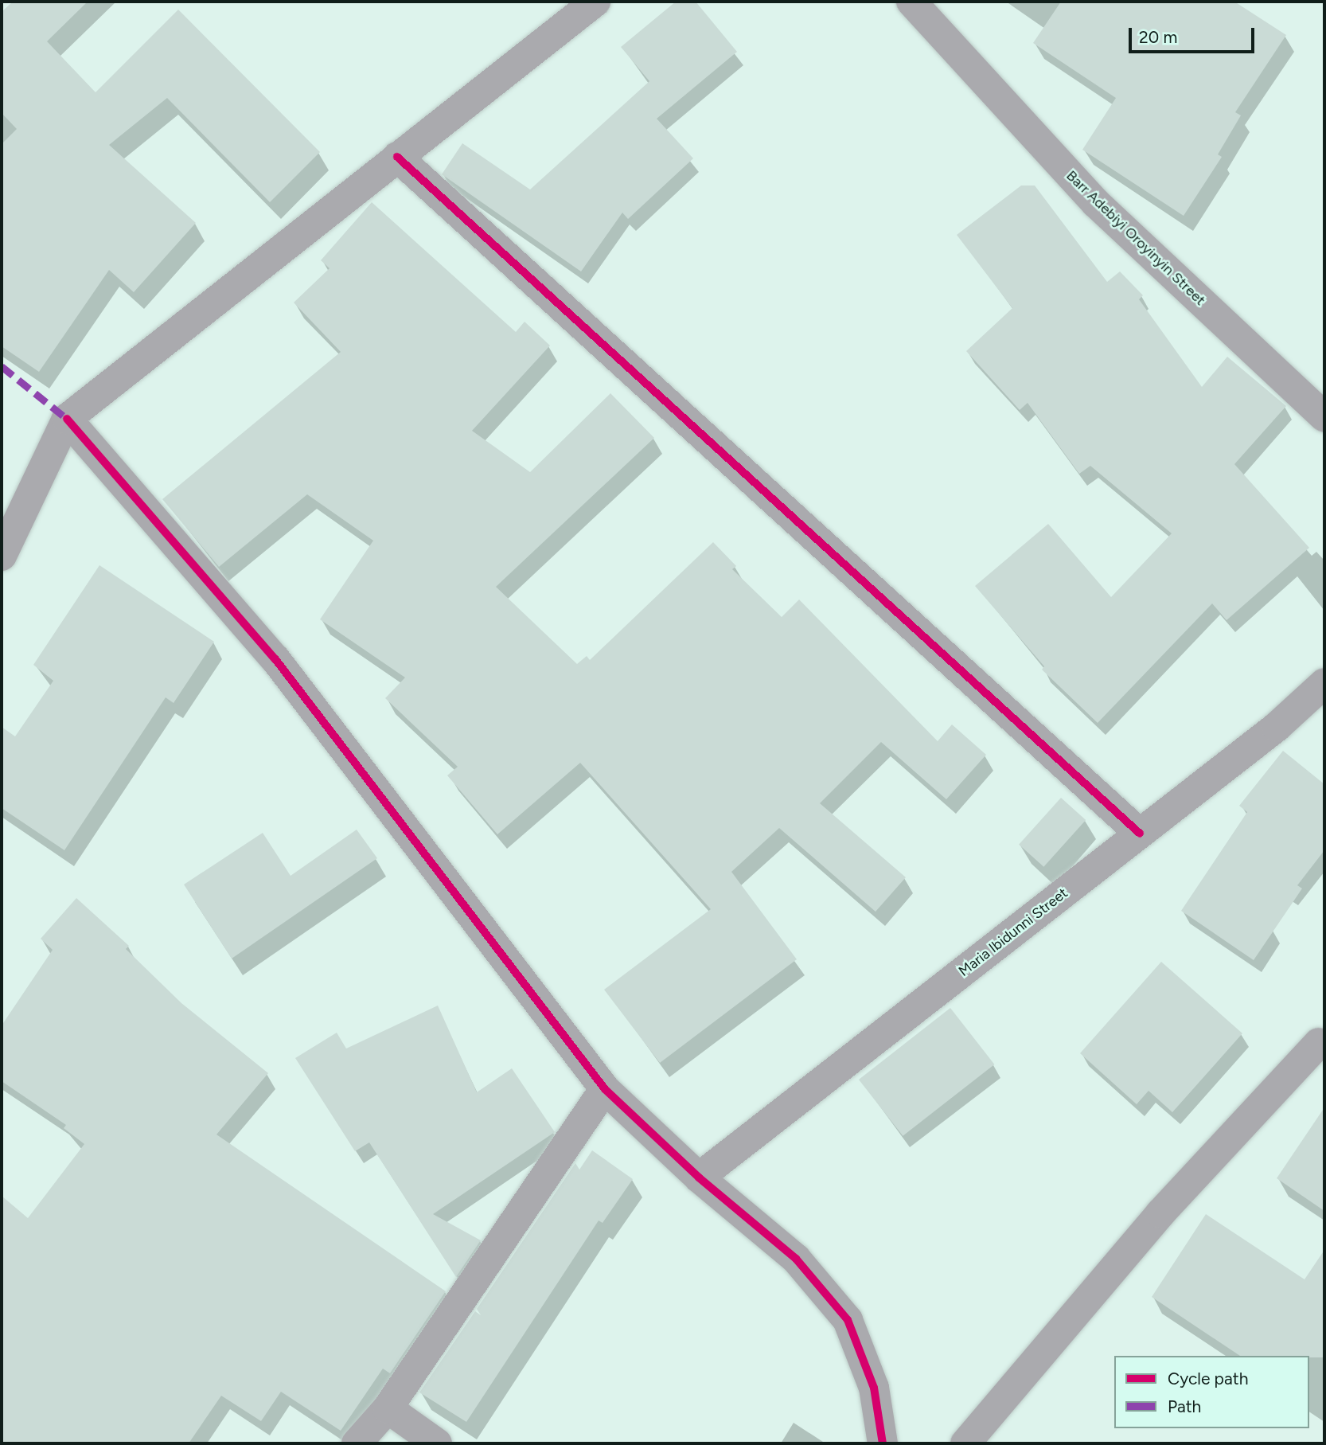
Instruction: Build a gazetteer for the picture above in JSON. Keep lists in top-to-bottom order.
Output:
{
  "streets": {
    "street": ["Barr Adebiyi Oroyinyin Street", "Maria Ibidunni Street"]
  },
  "legend": ["Cycle path", "Path"],
  "scale_bar": "20 m"
}
